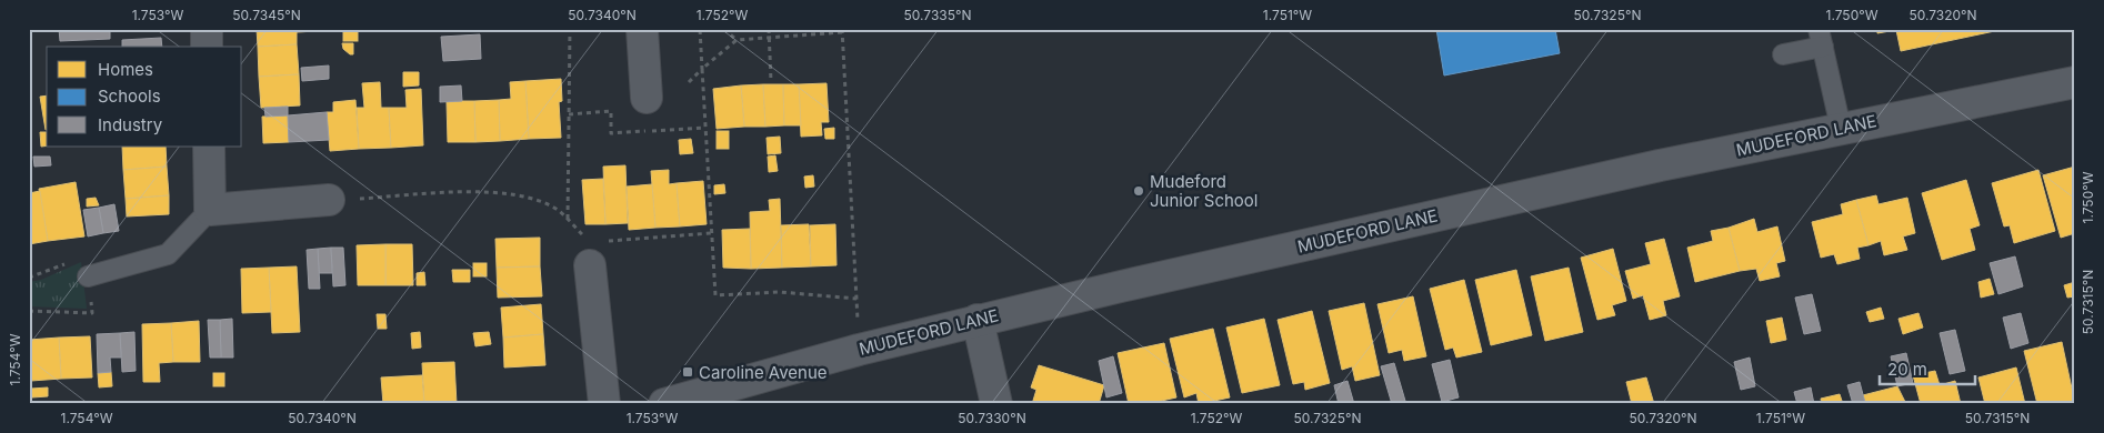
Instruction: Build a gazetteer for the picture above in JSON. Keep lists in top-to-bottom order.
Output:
{
  "streets": {
    "street": ["MUDEFORD LANE"]
  },
  "places": {
    "other": ["Mudeford Junior School"],
    "transit": ["Caroline Avenue"]
  },
  "legend": ["Homes", "Schools", "Industry"],
  "scale_bar": "20 m",
  "coordinates": [
    "1.753°W",
    "50.7345°N",
    "50.7340°N",
    "1.752°W",
    "50.7335°N",
    "1.751°W",
    "50.7325°N",
    "1.750°W",
    "50.7320°N",
    "50.7315°N",
    "1.754°W",
    "50.7330°N"
  ]
}
